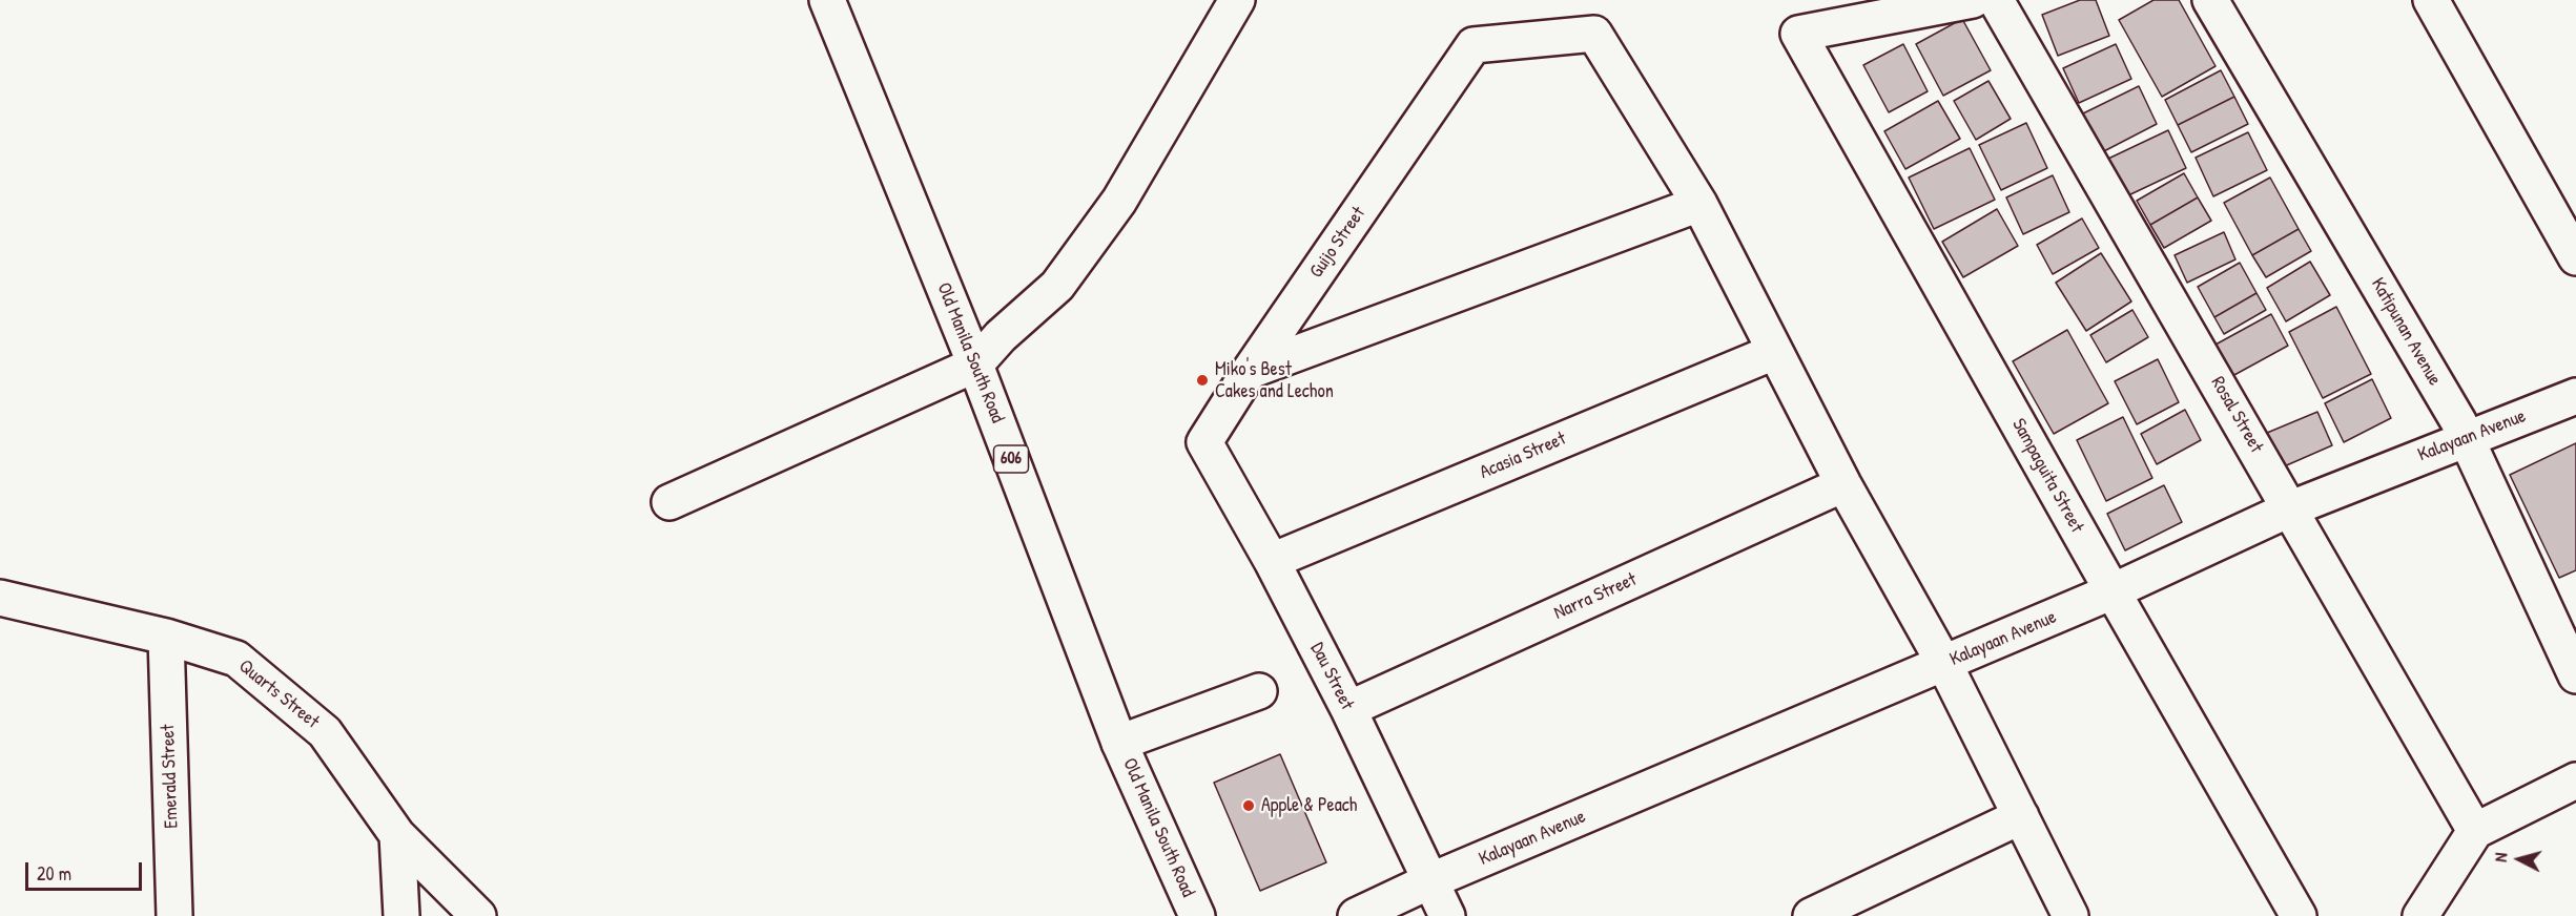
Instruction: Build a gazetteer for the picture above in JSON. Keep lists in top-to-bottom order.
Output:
{
  "streets": {
    "street": [
      "Guijo Street",
      "Katipunan Avenue",
      "Old Manila South Road",
      "Rosal Street",
      "Kalayaan Avenue",
      "Acasia Street",
      "606",
      "Sampaguita Street",
      "Narra Street",
      "Dau Street",
      "Quarts Street",
      "Emerald Street"
    ]
  },
  "crossings": [
    ["Guijo Street", "Dau Street"],
    ["Katipunan Avenue", "Kalayaan Avenue"],
    ["Rosal Street", "Kalayaan Avenue"],
    ["Kalayaan Avenue", "Sampaguita Street"],
    ["Kalayaan Avenue", "Dau Street"],
    ["Acasia Street", "Dau Street"],
    ["Narra Street", "Dau Street"],
    ["Quarts Street", "Emerald Street"]
  ],
  "places": ["Miko's Best Cakes and Lechon", "Apple & Peach"],
  "scale_bar": "20 m",
  "north": "left"
}
